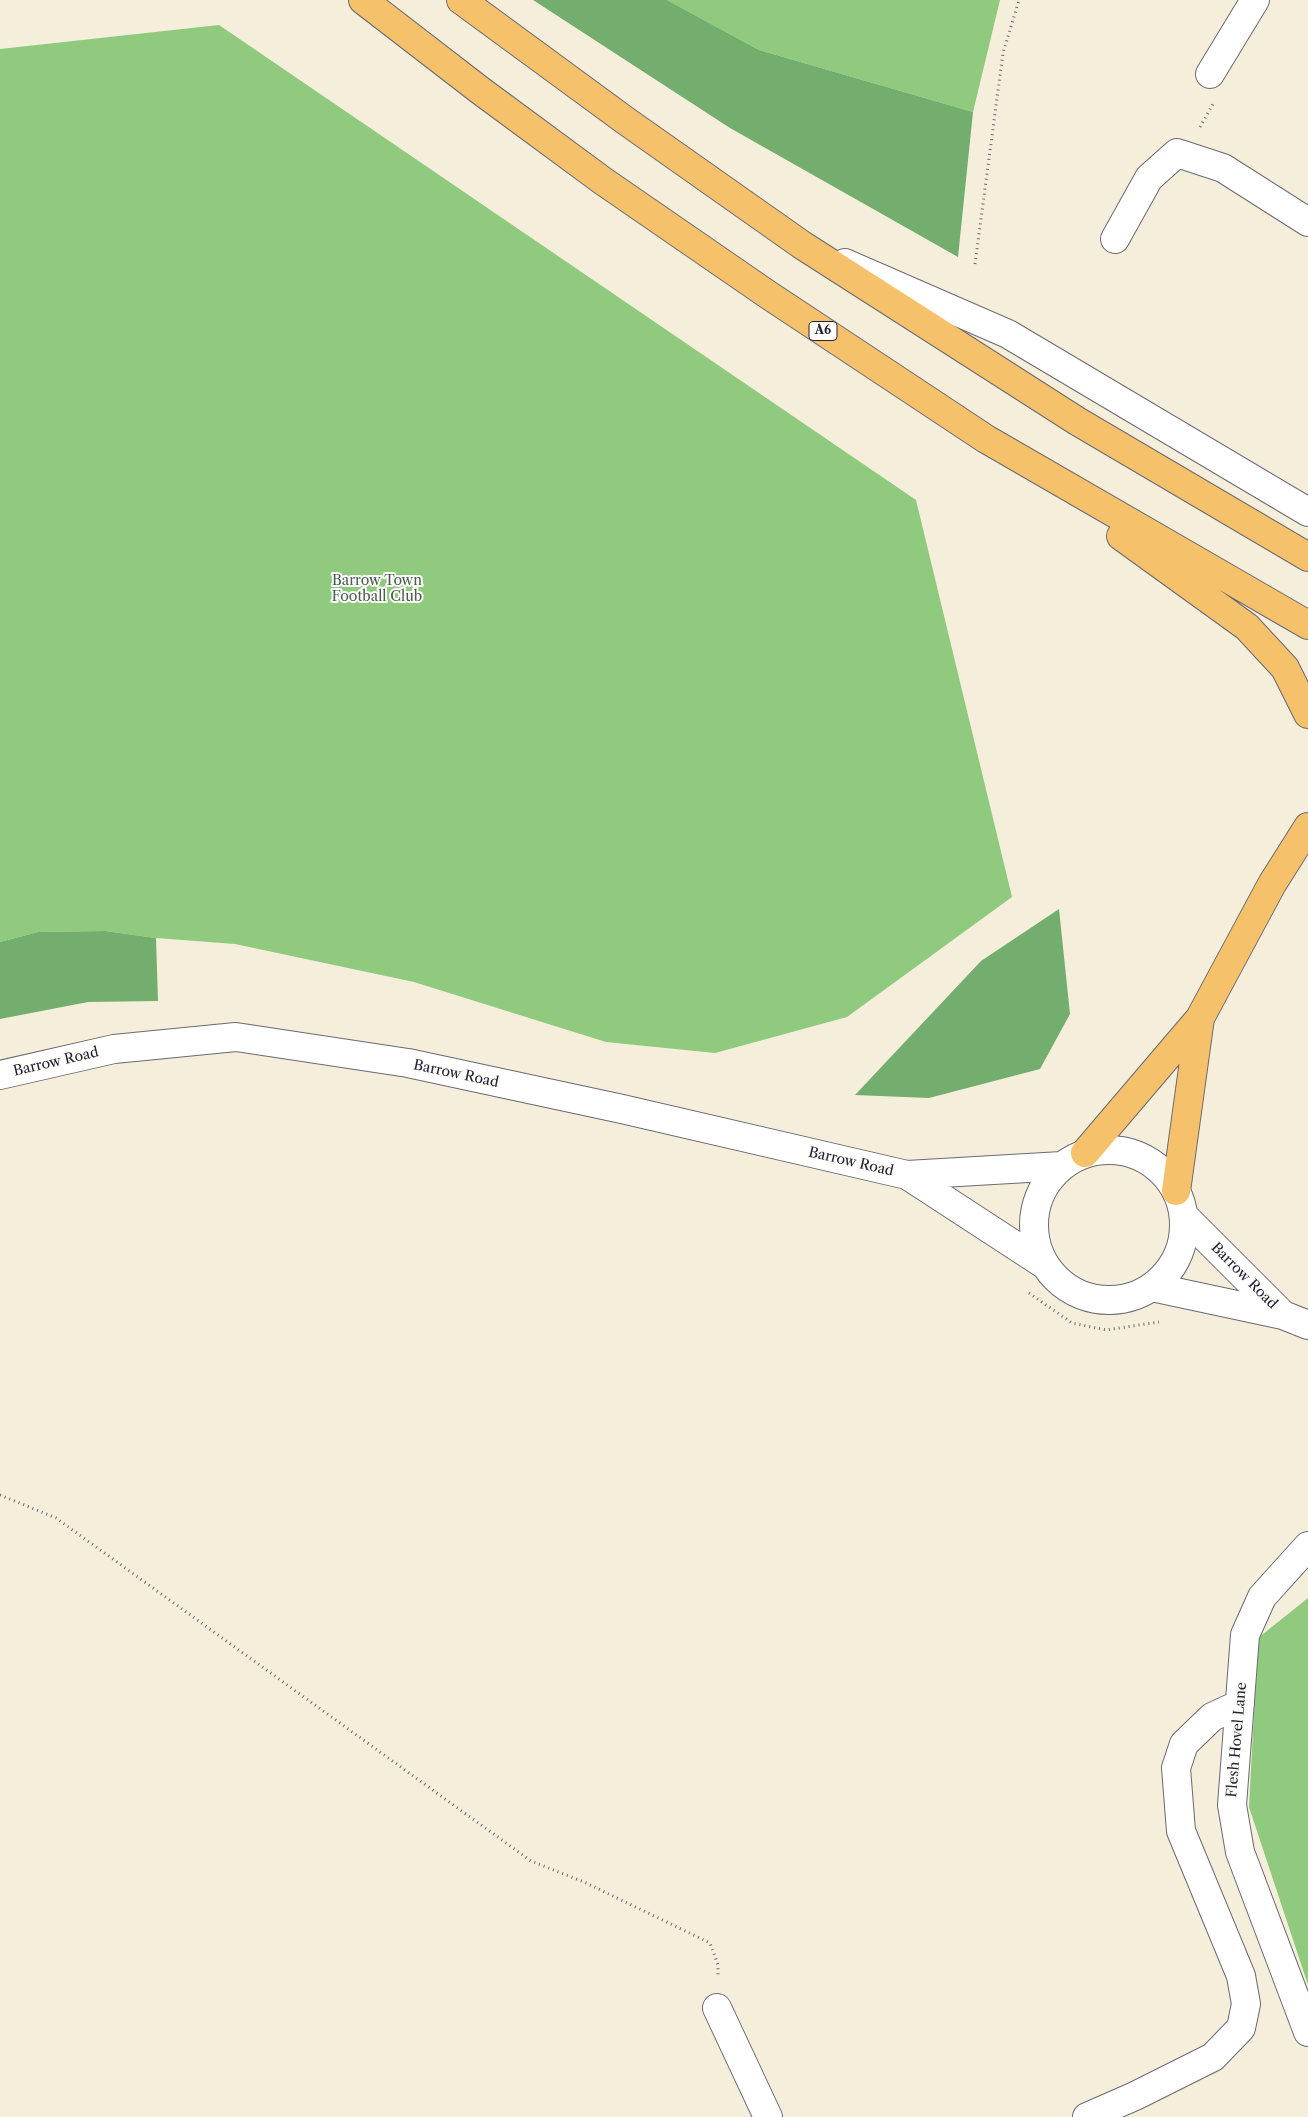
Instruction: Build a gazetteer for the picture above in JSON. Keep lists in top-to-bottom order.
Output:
{
  "streets": {
    "highway": ["A6"],
    "street": ["Barrow Road", "Flesh Hovel Lane"]
  },
  "parks": ["Barrow Town Football Club"]
}
